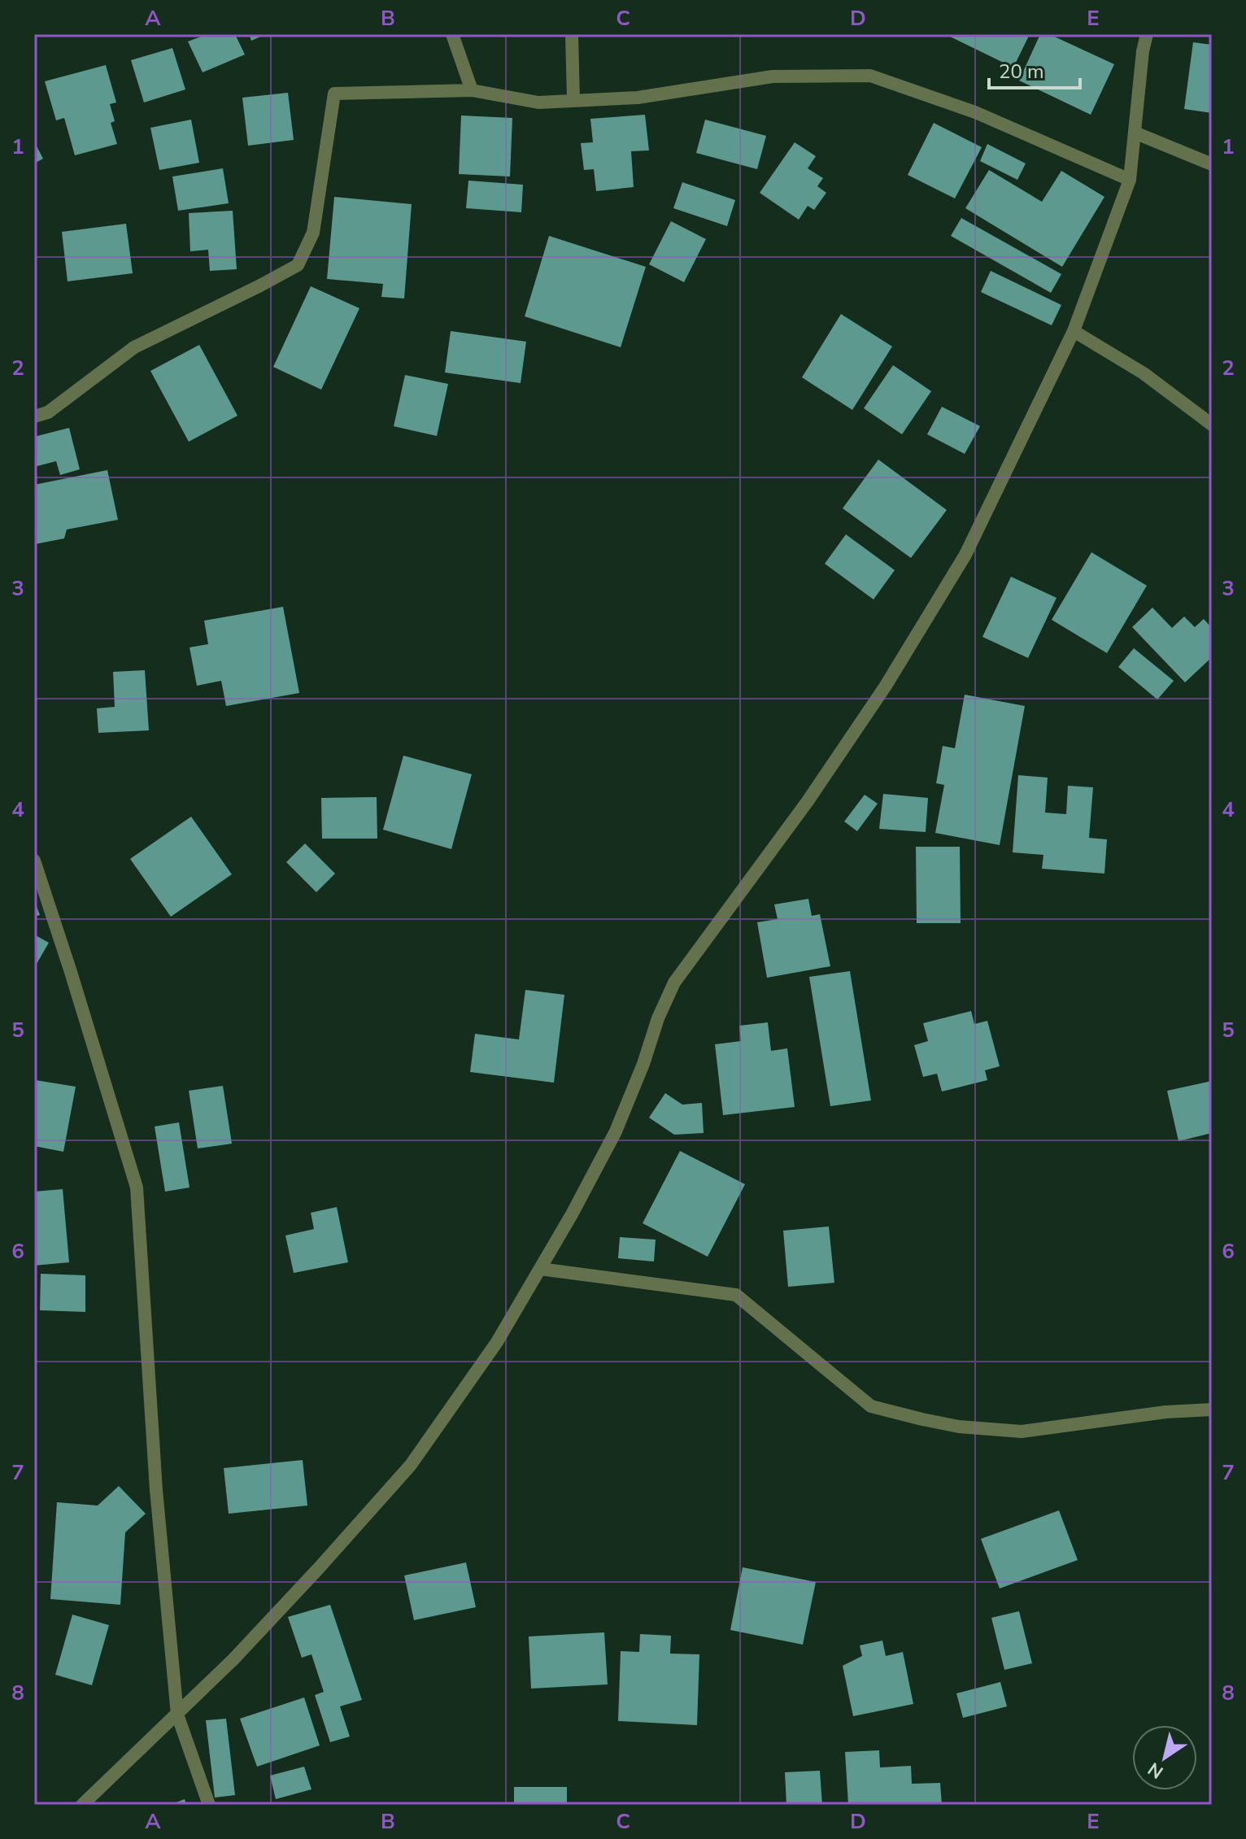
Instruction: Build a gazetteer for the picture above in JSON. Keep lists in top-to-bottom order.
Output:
{
  "scale_bar": "20 m",
  "north": "bottom left",
  "grid": {
    "columns": [
      "A",
      "B",
      "C",
      "D",
      "E"
    ],
    "rows": [
      "1",
      "2",
      "3",
      "4",
      "5",
      "6",
      "7",
      "8"
    ]
  }
}
